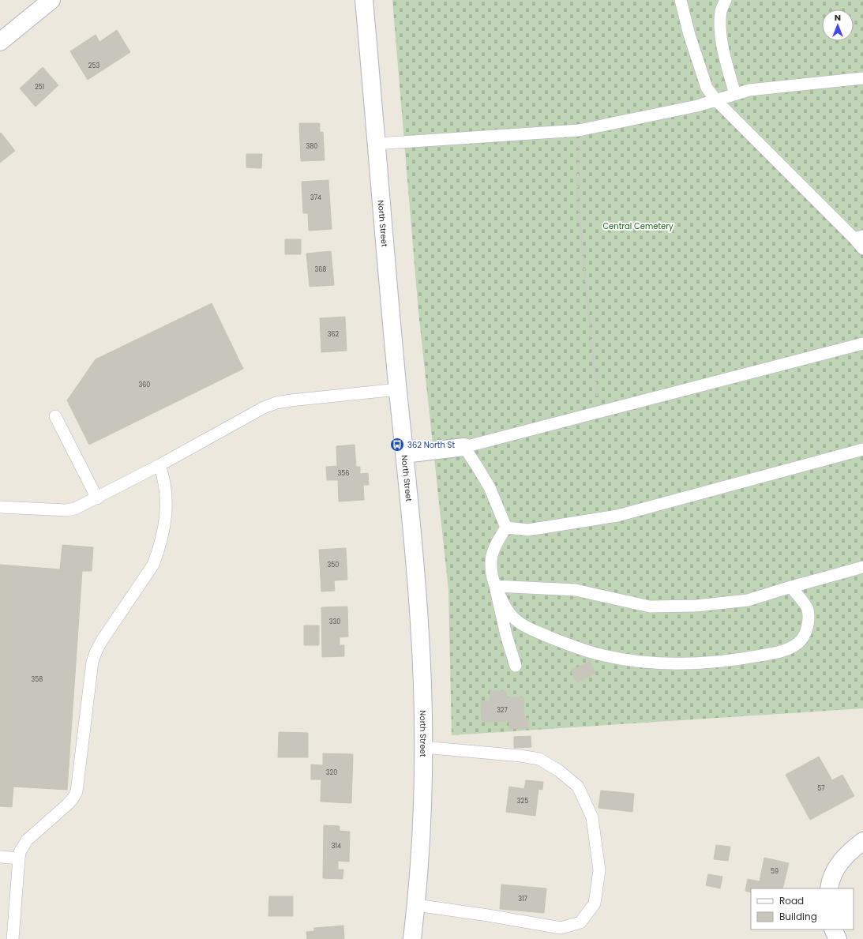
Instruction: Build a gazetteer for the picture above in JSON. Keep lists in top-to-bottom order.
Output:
{
  "streets": {
    "main road": ["North Street"]
  },
  "parks": ["Central Cemetery"],
  "places": {
    "bus stop": ["362 North St"]
  },
  "house_numbers": [
    "253",
    "251",
    "380",
    "374",
    "368",
    "362",
    "360",
    "356",
    "350",
    "330",
    "358",
    "327",
    "320",
    "57",
    "325",
    "314",
    "59",
    "317"
  ],
  "legend": ["Road", "Building"],
  "north": "top"
}
